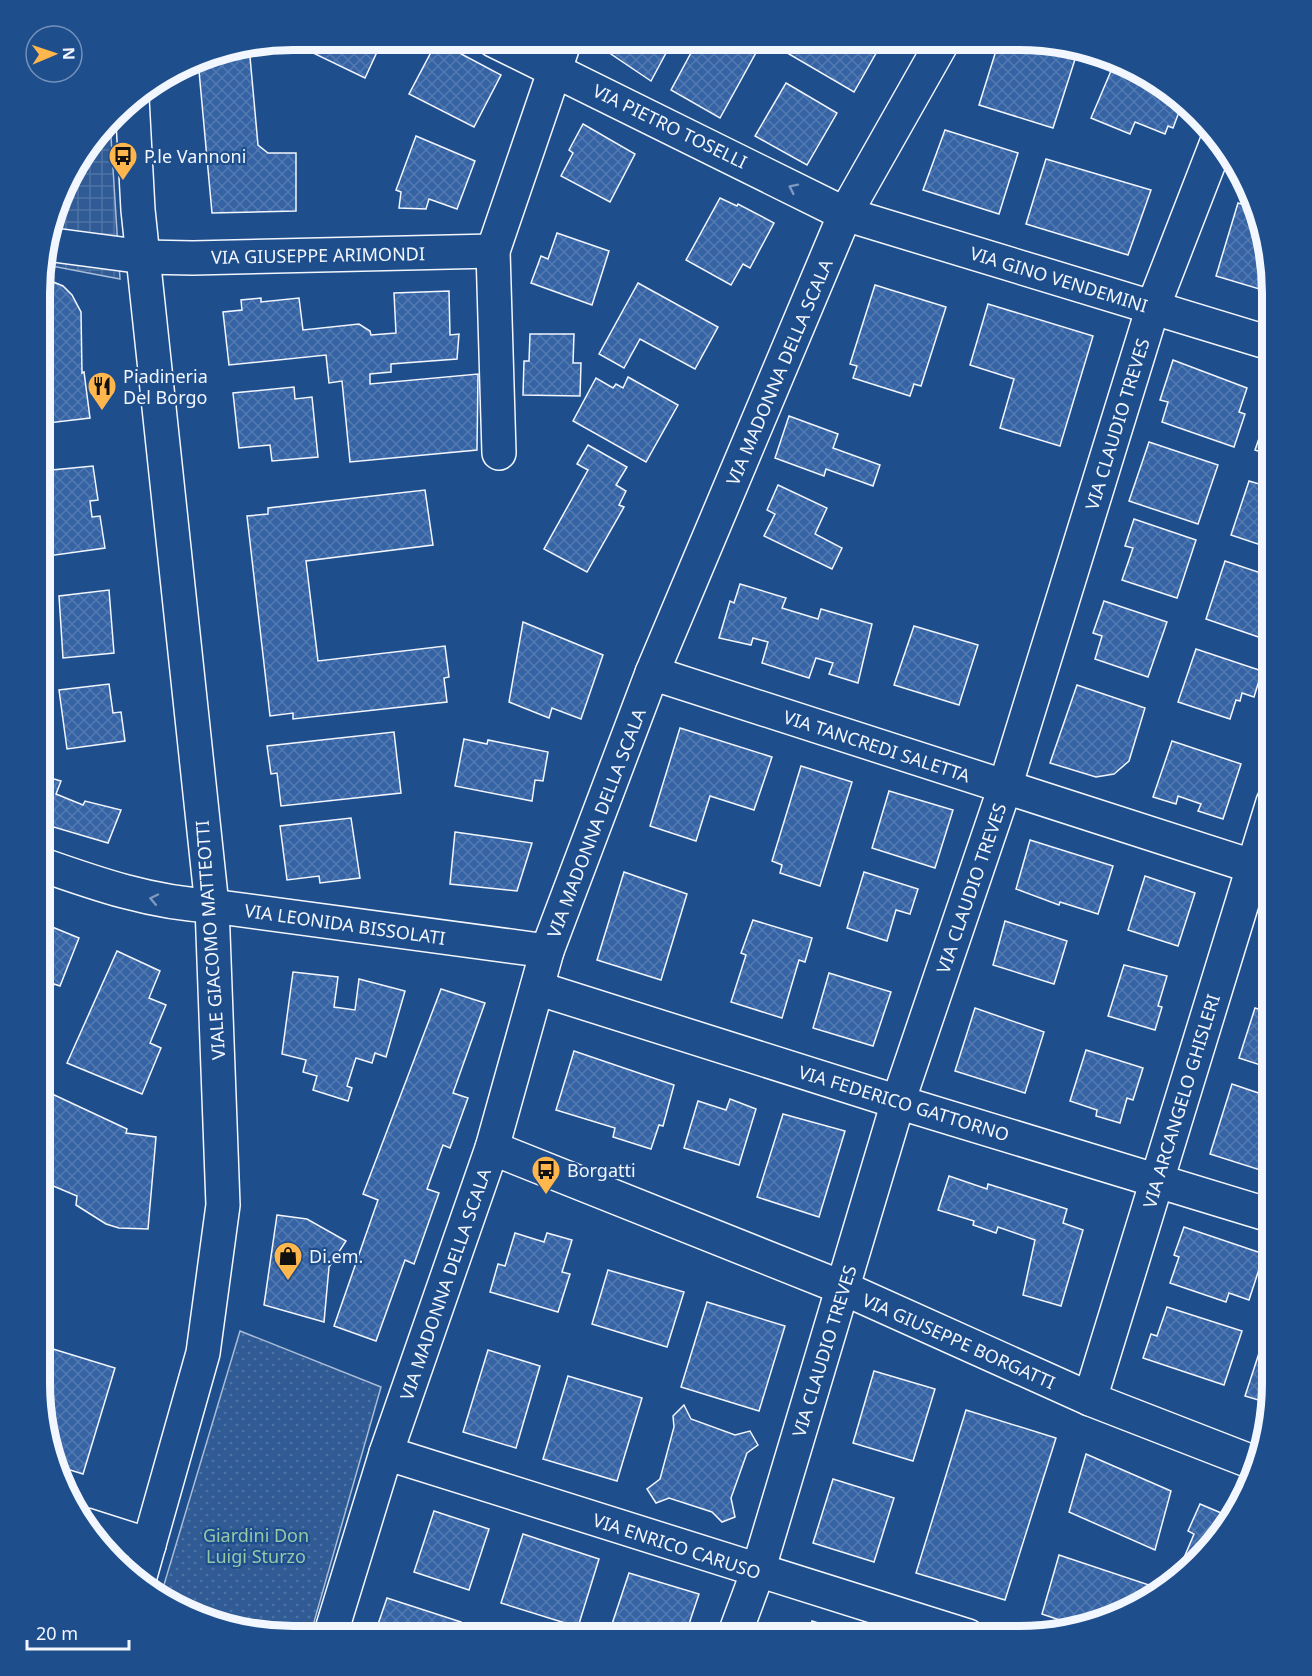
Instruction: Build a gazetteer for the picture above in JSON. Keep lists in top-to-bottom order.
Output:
{
  "streets": {
    "street": [
      "VIA PIETRO TOSELLI",
      "VIA GIUSEPPE ARIMONDI",
      "VIA GINO VENDEMINI",
      "VIA MADONNA DELLA SCALA",
      "VIA CLAUDIO TREVES",
      "VIA TANCREDI SALETTA",
      "VIA LEONIDA BISSOLATI",
      "VIALE GIACOMO MATTEOTTI",
      "VIA ARCANGELO GHISLERI",
      "VIA FEDERICO GATTORNO",
      "VIA GIUSEPPE BORGATTI",
      "VIA ENRICO CARUSO"
    ]
  },
  "crossings": [
    ["VIA PIETRO TOSELLI", "VIA GINO VENDEMINI"],
    ["VIA PIETRO TOSELLI", "VIA MADONNA DELLA SCALA"],
    ["VIA GIUSEPPE ARIMONDI", "VIALE GIACOMO MATTEOTTI"],
    ["VIA GINO VENDEMINI", "VIA MADONNA DELLA SCALA"],
    ["VIA GINO VENDEMINI", "VIA CLAUDIO TREVES"],
    ["VIA MADONNA DELLA SCALA", "VIA TANCREDI SALETTA"],
    ["VIA MADONNA DELLA SCALA", "VIA LEONIDA BISSOLATI"],
    ["VIA MADONNA DELLA SCALA", "VIA FEDERICO GATTORNO"],
    ["VIA MADONNA DELLA SCALA", "VIA GIUSEPPE BORGATTI"],
    ["VIA MADONNA DELLA SCALA", "VIA ENRICO CARUSO"],
    ["VIA CLAUDIO TREVES", "VIA TANCREDI SALETTA"],
    ["VIA CLAUDIO TREVES", "VIA FEDERICO GATTORNO"],
    ["VIA CLAUDIO TREVES", "VIA GIUSEPPE BORGATTI"],
    ["VIA CLAUDIO TREVES", "VIA ENRICO CARUSO"],
    ["VIA TANCREDI SALETTA", "VIA ARCANGELO GHISLERI"],
    ["VIA LEONIDA BISSOLATI", "VIALE GIACOMO MATTEOTTI"],
    ["VIA ARCANGELO GHISLERI", "VIA FEDERICO GATTORNO"],
    ["VIA ARCANGELO GHISLERI", "VIA GIUSEPPE BORGATTI"]
  ],
  "one_way": ["VIA PIETRO TOSELLI"],
  "parks": ["Giardini Don Luigi Sturzo"],
  "places": {
    "bus stop": ["P.le Vannoni", "Borgatti"],
    "restaurant": ["Piadineria Del Borgo"],
    "shop": ["Di.em."]
  },
  "scale_bar": "20 m",
  "north": "right"
}
